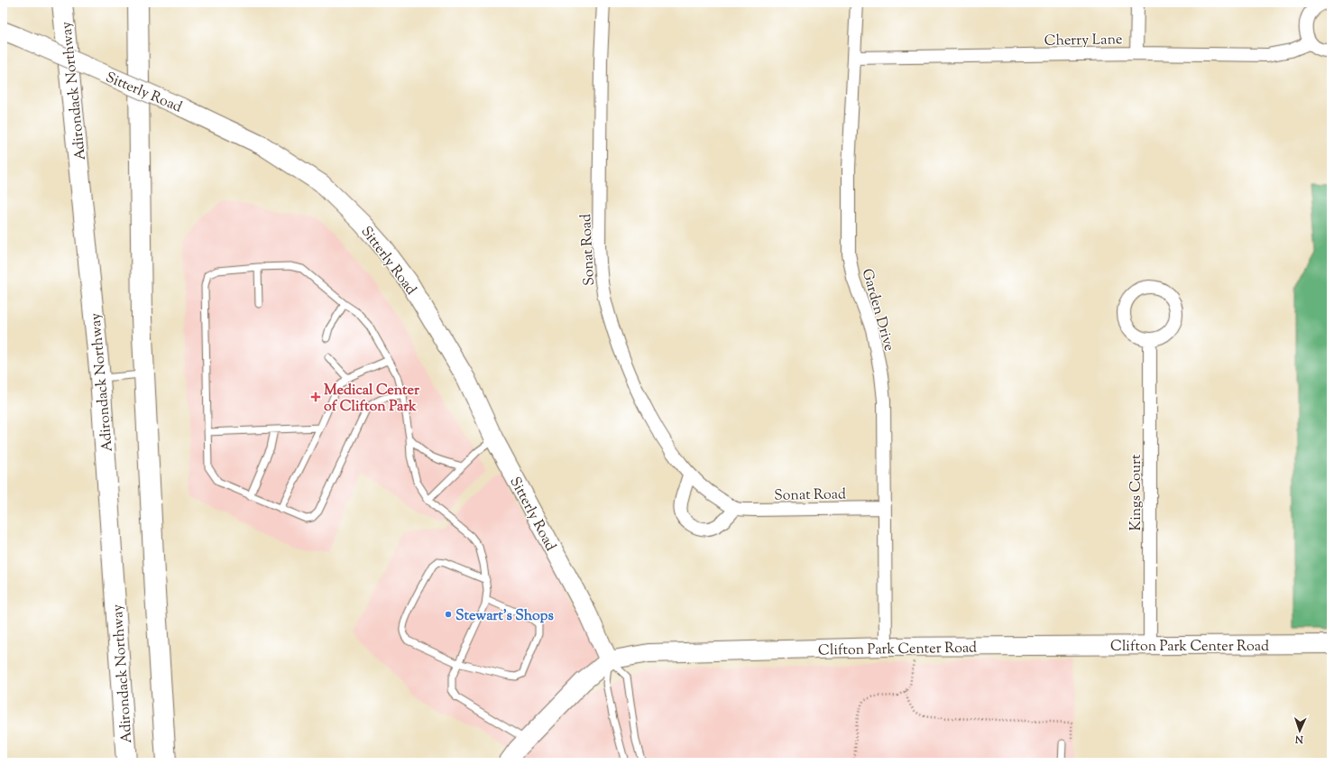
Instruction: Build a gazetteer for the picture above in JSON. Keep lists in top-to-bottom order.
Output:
{
  "streets": {
    "highway": ["Adirondack Northway"],
    "street": [
      "Cherry Lane",
      "Sitterly Road",
      "Sonat Road",
      "Garden Drive",
      "Kings Court",
      "Clifton Park Center Road"
    ]
  },
  "crossings": [
    ["Cherry Lane", "Garden Drive"],
    ["Sitterly Road", "Clifton Park Center Road"],
    ["Sonat Road", "Garden Drive"],
    ["Garden Drive", "Clifton Park Center Road"],
    ["Kings Court", "Clifton Park Center Road"]
  ],
  "places": {
    "health": ["Medical Center of Clifton Park"],
    "other": ["Stewart's Shops"]
  },
  "north": "bottom"
}
